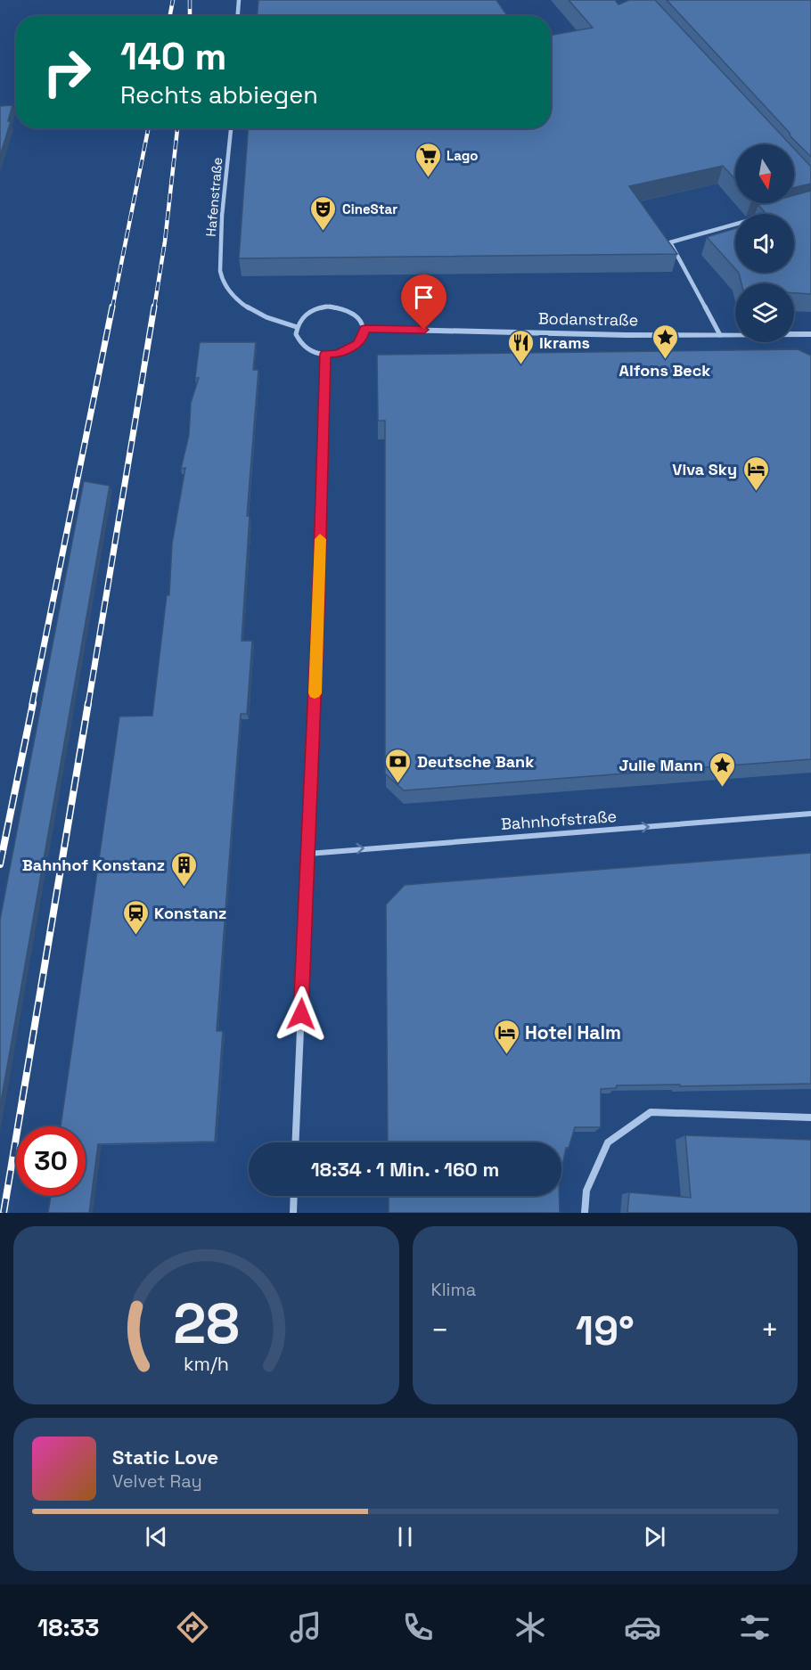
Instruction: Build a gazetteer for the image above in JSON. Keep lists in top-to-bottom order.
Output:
{
  "streets": {
    "street": ["Hafenstraße", "Bodanstraße", "Bahnhofstraße"]
  },
  "crossings": [
    ["Hafenstraße", "Bodanstraße"]
  ],
  "one_way": ["Bahnhofstraße"],
  "places": {
    "supermarket": ["Lago"],
    "theatre": ["CineStar"],
    "place": ["Alfons Beck", "Julie Mann"],
    "restaurant": ["Ikrams"],
    "hotel": ["Viva Sky", "Hotel Halm"],
    "bank": ["Deutsche Bank"],
    "building": ["Bahnhof Konstanz"],
    "station": ["Konstanz"]
  },
  "north": "bottom",
  "page": {
    "turn": ["140 m", "Rechts abbiegen"],
    "limit": "30",
    "trip": "18:34 · 1 Min. · 160 m",
    "tile": "Klima",
    "heat": ["−", "19°", "+"],
    "song": ["Static Love", "Velvet Ray"],
    "tabs": "18:33",
    "gauge": ["28", "km/h"]
  }
}
